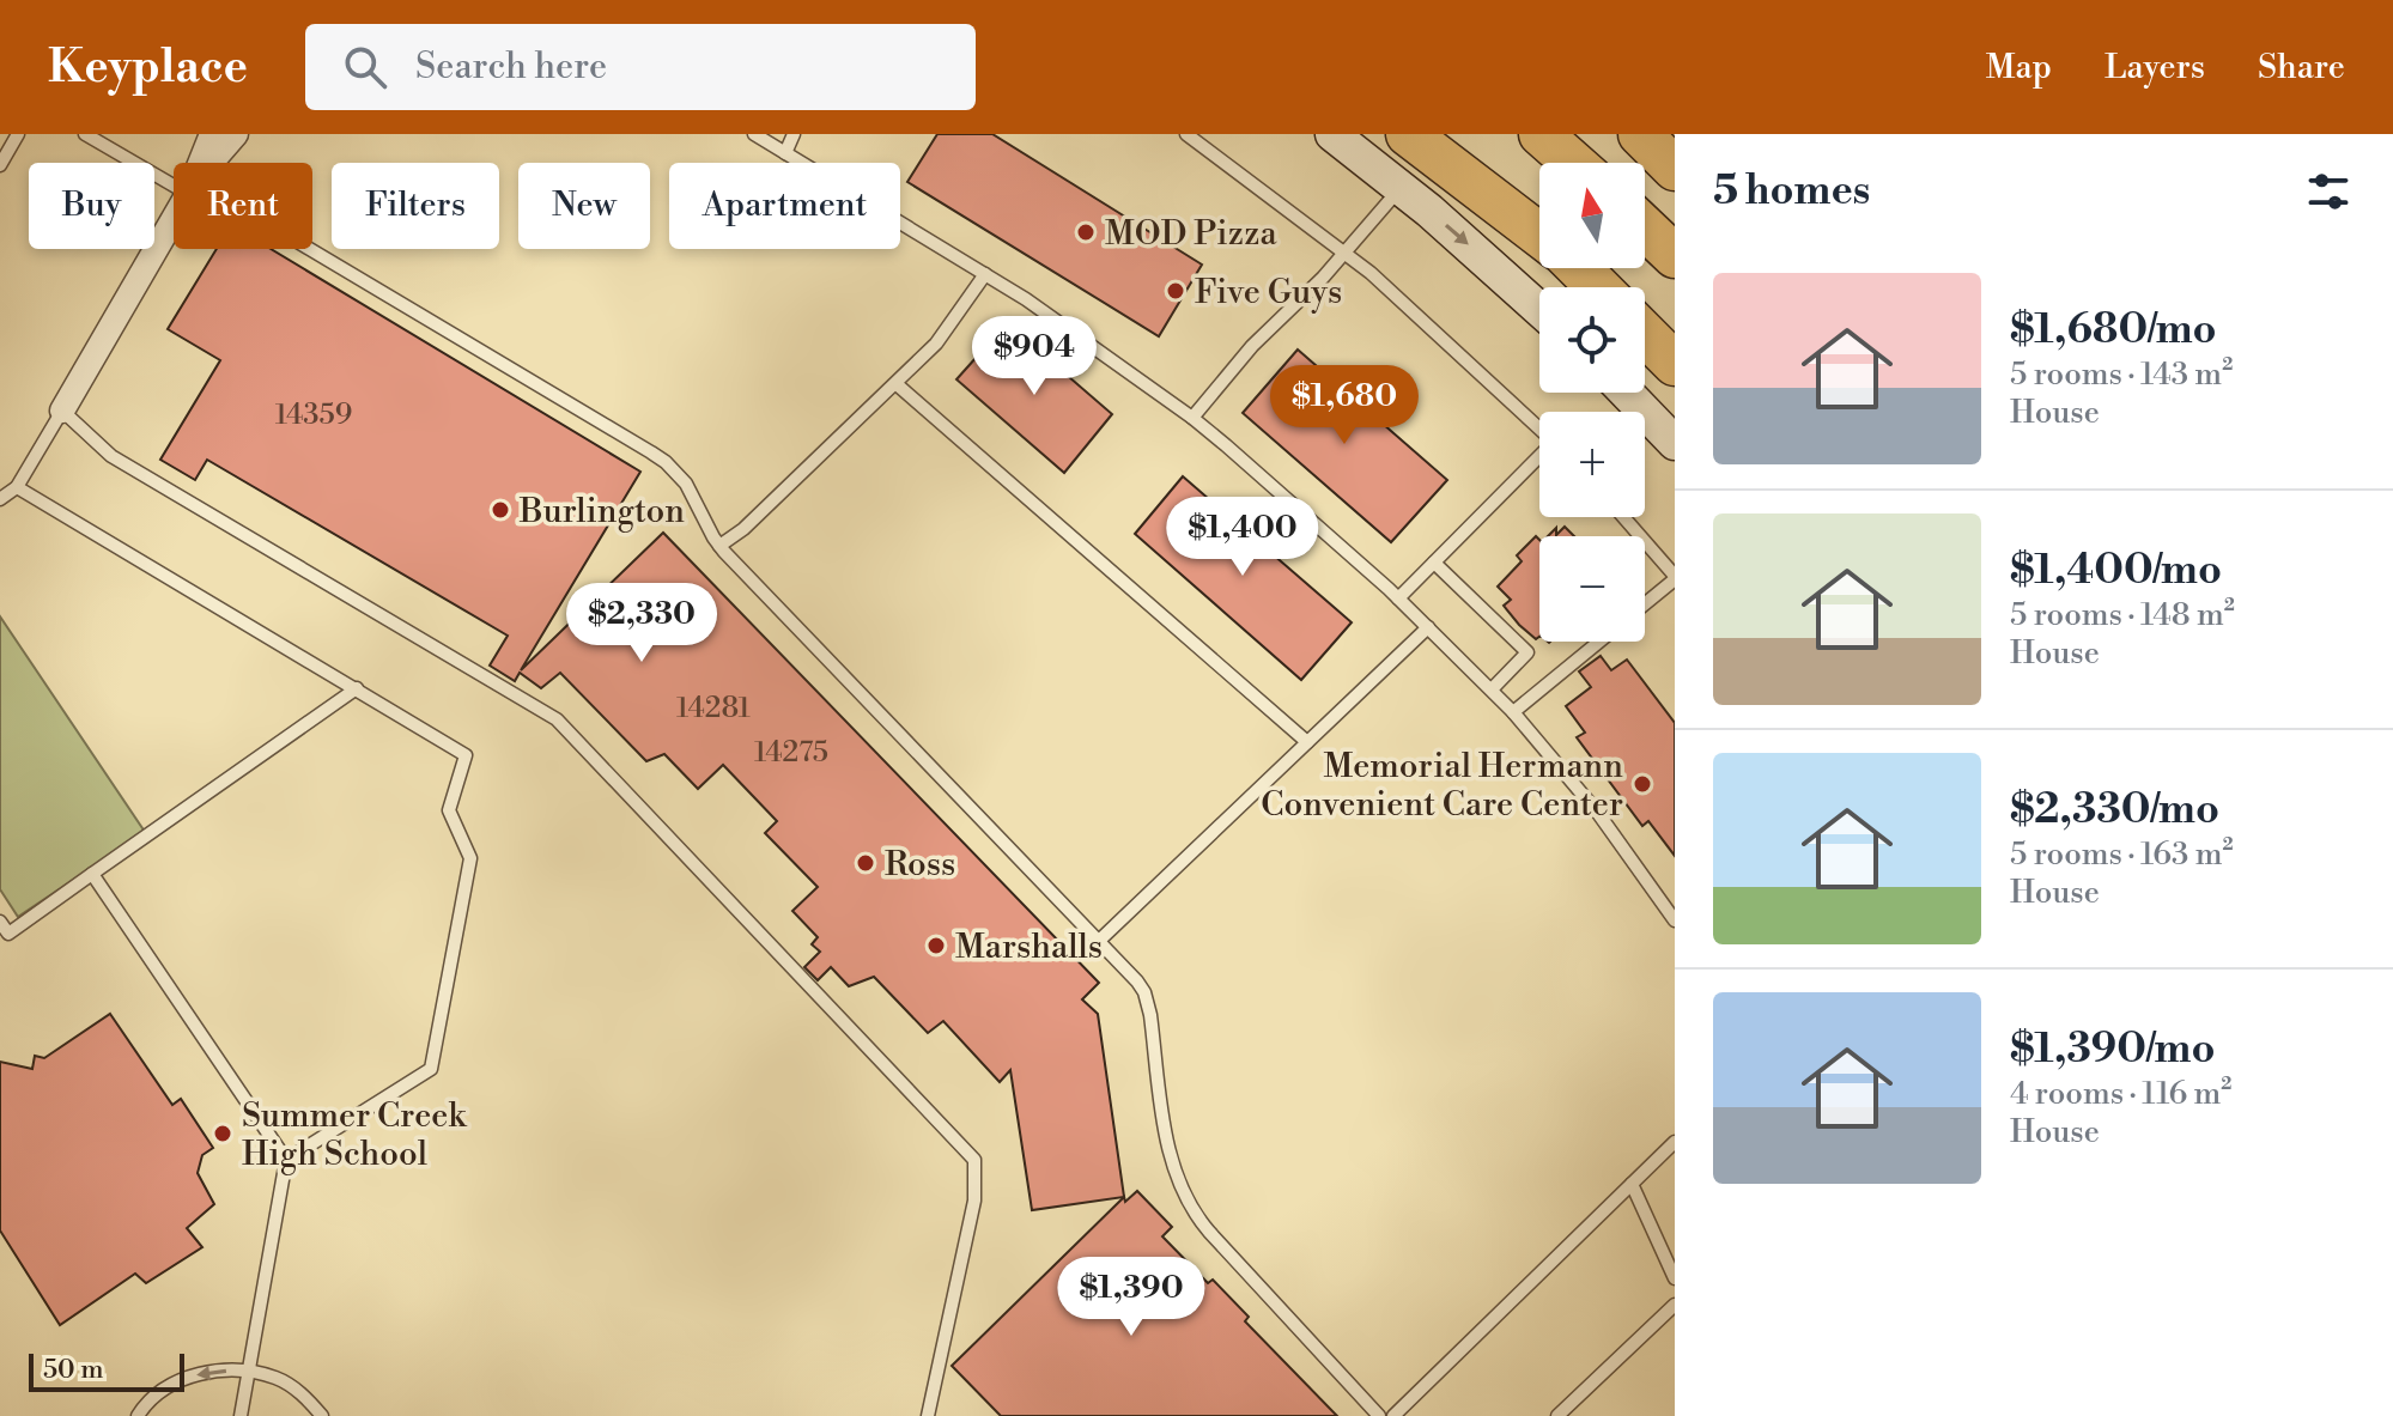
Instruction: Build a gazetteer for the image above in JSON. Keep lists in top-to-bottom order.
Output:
{
  "places": [
    "MOD Pizza",
    "Five Guys",
    "Burlington",
    "Memorial Hermann Convenient Care Center",
    "Ross",
    "Marshalls",
    "Summer Creek High School"
  ],
  "house_numbers": ["14359", "14281", "14275"],
  "scale_bar": "50 m",
  "north": "top",
  "page": {
    "header": "Keyplace",
    "search": "Search here",
    "nav": ["Map", "Layers", "Share"],
    "heading": "5 homes",
    "map_buttons": ["+", "−"],
    "chip": [
      "Buy",
      "Rent",
      "Filters",
      "New",
      "Apartment"
    ],
    "list": [
      {
        "name": "$1,680/mo",
        "note": "5 rooms · 143 m² · House"
      },
      {
        "name": "$1,400/mo",
        "note": "5 rooms · 148 m² · House"
      },
      {
        "name": "$2,330/mo",
        "note": "5 rooms · 163 m² · House"
      },
      {
        "name": "$1,390/mo",
        "note": "4 rooms · 116 m² · House"
      }
    ],
    "price": [
      "$904",
      "$1,680",
      "$1,400",
      "$2,330",
      "$1,390"
    ],
    "scale": "50 m"
  }
}
